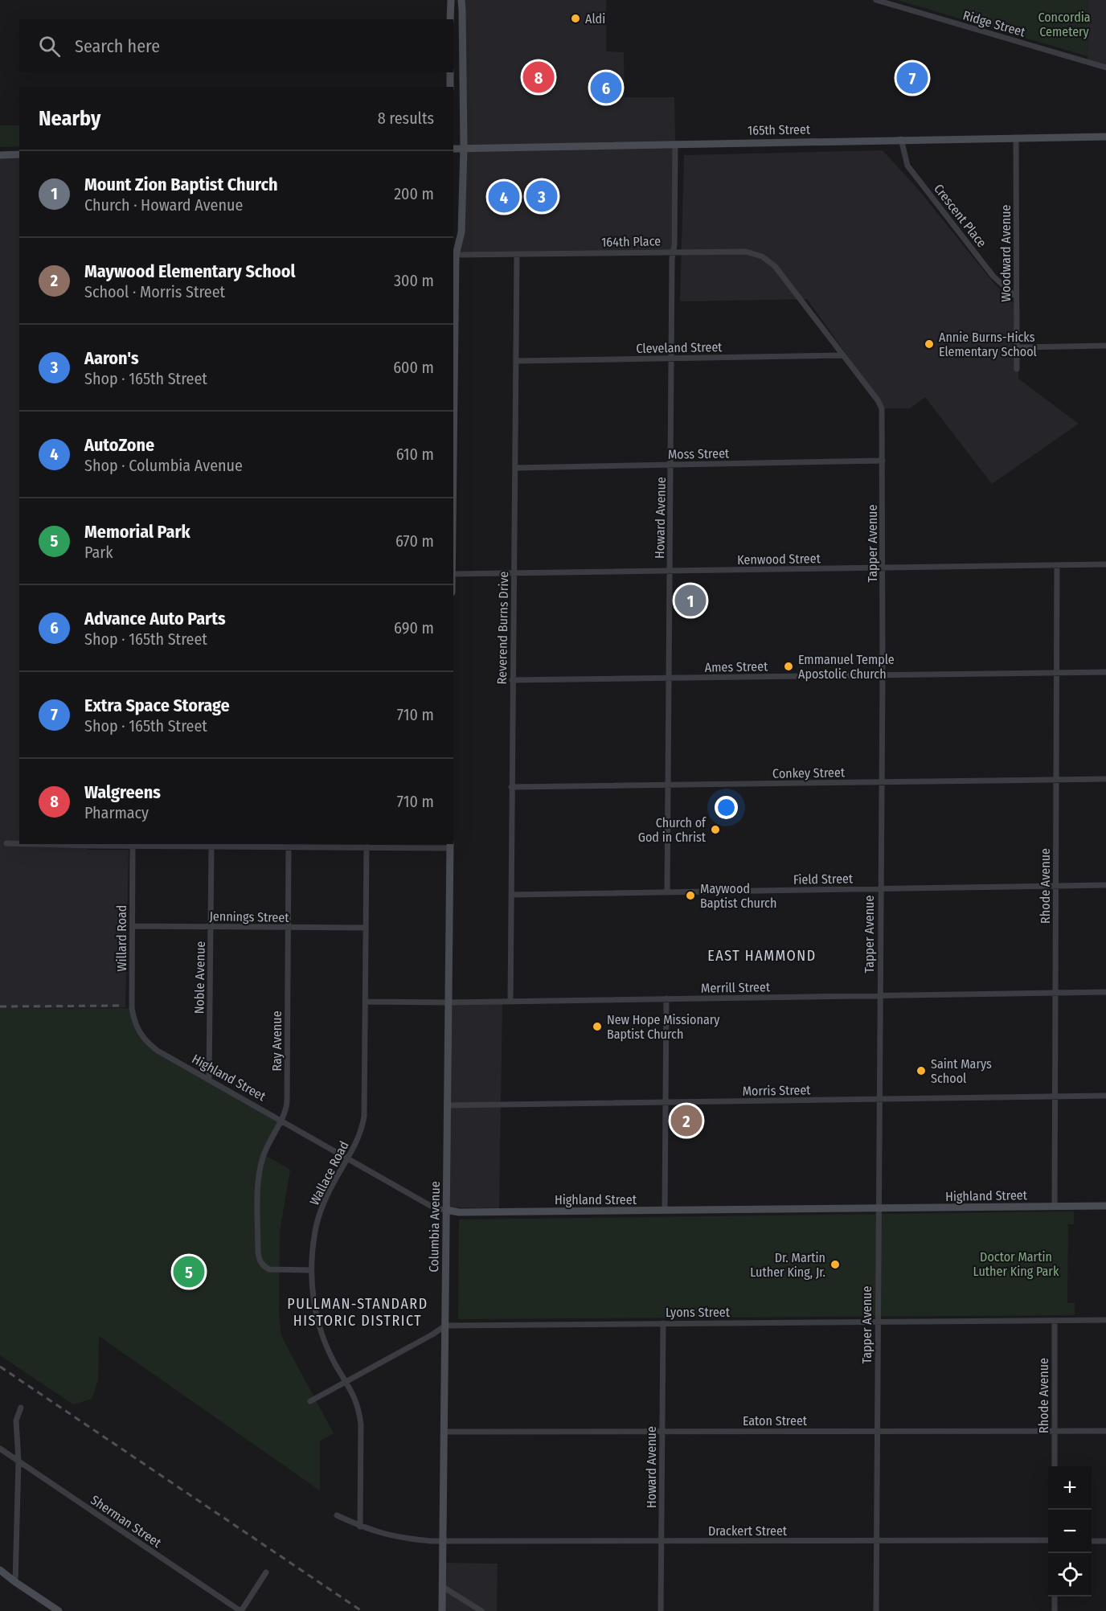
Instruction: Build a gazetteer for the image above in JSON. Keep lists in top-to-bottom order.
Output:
{
  "streets": {
    "street": [
      "Ridge Street",
      "165th Street",
      "Crescent Place",
      "164th Place",
      "Woodward Avenue",
      "Cleveland Street",
      "Moss Street",
      "Howard Avenue",
      "Tapper Avenue",
      "Kenwood Street",
      "Reverend Burns Drive",
      "Ames Street",
      "Conkey Street",
      "Field Street",
      "Rhode Avenue",
      "Jennings Street",
      "Willard Road",
      "Noble Avenue",
      "Merrill Street",
      "Ray Avenue",
      "Highland Street",
      "Morris Street",
      "Wallace Road",
      "Columbia Avenue",
      "Lyons Street",
      "Eaton Street",
      "Sherman Street",
      "Drackert Street"
    ]
  },
  "crossings": [
    ["165th Street", "Crescent Place"],
    ["165th Street", "Woodward Avenue"],
    ["165th Street", "Howard Avenue"],
    ["Crescent Place", "Woodward Avenue"],
    ["164th Place", "Howard Avenue"],
    ["164th Place", "Tapper Avenue"],
    ["164th Place", "Reverend Burns Drive"],
    ["Cleveland Street", "Howard Avenue"],
    ["Cleveland Street", "Tapper Avenue"],
    ["Cleveland Street", "Reverend Burns Drive"],
    ["Moss Street", "Howard Avenue"],
    ["Moss Street", "Tapper Avenue"],
    ["Moss Street", "Reverend Burns Drive"],
    ["Howard Avenue", "Kenwood Street"],
    ["Howard Avenue", "Ames Street"],
    ["Howard Avenue", "Conkey Street"],
    ["Howard Avenue", "Field Street"],
    ["Howard Avenue", "Lyons Street"],
    ["Howard Avenue", "Eaton Street"],
    ["Howard Avenue", "Drackert Street"],
    ["Tapper Avenue", "Kenwood Street"],
    ["Tapper Avenue", "Ames Street"],
    ["Tapper Avenue", "Conkey Street"],
    ["Tapper Avenue", "Field Street"],
    ["Tapper Avenue", "Merrill Street"],
    ["Tapper Avenue", "Highland Street"],
    ["Tapper Avenue", "Morris Street"],
    ["Tapper Avenue", "Lyons Street"],
    ["Tapper Avenue", "Eaton Street"],
    ["Tapper Avenue", "Drackert Street"],
    ["Kenwood Street", "Reverend Burns Drive"],
    ["Kenwood Street", "Rhode Avenue"],
    ["Reverend Burns Drive", "Ames Street"],
    ["Reverend Burns Drive", "Conkey Street"],
    ["Reverend Burns Drive", "Field Street"],
    ["Reverend Burns Drive", "Merrill Street"],
    ["Ames Street", "Rhode Avenue"],
    ["Conkey Street", "Rhode Avenue"],
    ["Field Street", "Rhode Avenue"],
    ["Rhode Avenue", "Merrill Street"],
    ["Rhode Avenue", "Highland Street"],
    ["Rhode Avenue", "Morris Street"],
    ["Rhode Avenue", "Lyons Street"],
    ["Rhode Avenue", "Eaton Street"],
    ["Jennings Street", "Willard Road"],
    ["Jennings Street", "Noble Avenue"],
    ["Jennings Street", "Ray Avenue"],
    ["Jennings Street", "Wallace Road"],
    ["Willard Road", "Highland Street"],
    ["Noble Avenue", "Highland Street"],
    ["Merrill Street", "Wallace Road"],
    ["Merrill Street", "Columbia Avenue"],
    ["Ray Avenue", "Highland Street"],
    ["Ray Avenue", "Wallace Road"],
    ["Highland Street", "Wallace Road"],
    ["Highland Street", "Columbia Avenue"],
    ["Morris Street", "Columbia Avenue"],
    ["Wallace Road", "Drackert Street"],
    ["Columbia Avenue", "Lyons Street"],
    ["Columbia Avenue", "Eaton Street"],
    ["Columbia Avenue", "Drackert Street"]
  ],
  "districts": ["EAST HAMMOND", "PULLMAN-STANDARD HISTORIC DISTRICT"],
  "parks": ["Concordia Cemetery", "Doctor Martin Luther King Park"],
  "places": [
    "Aldi",
    "Annie Burns-Hicks Elementary School",
    "Emmanuel Temple Apostolic Church",
    "Church of God in Christ",
    "Maywood Baptist Church",
    "New Hope Missionary Baptist Church",
    "Saint Marys School",
    "Dr. Martin Luther King, Jr."
  ],
  "page": {
    "search": "Search here",
    "pins": [
      "8",
      "7",
      "6",
      "3",
      "4",
      "1",
      "2",
      "5"
    ],
    "heading": ["Nearby", "8 results"],
    "list": [
      {
        "mark": "1",
        "name": "Mount Zion Baptist Church",
        "note": "Church · Howard Avenue",
        "value": "200 m"
      },
      {
        "mark": "2",
        "name": "Maywood Elementary School",
        "note": "School · Morris Street",
        "value": "300 m"
      },
      {
        "mark": "3",
        "name": "Aaron's",
        "note": "Shop · 165th Street",
        "value": "600 m"
      },
      {
        "mark": "4",
        "name": "AutoZone",
        "note": "Shop · Columbia Avenue",
        "value": "610 m"
      },
      {
        "mark": "5",
        "name": "Memorial Park",
        "note": "Park",
        "value": "670 m"
      },
      {
        "mark": "6",
        "name": "Advance Auto Parts",
        "note": "Shop · 165th Street",
        "value": "690 m"
      },
      {
        "mark": "7",
        "name": "Extra Space Storage",
        "note": "Shop · 165th Street",
        "value": "710 m"
      },
      {
        "mark": "8",
        "name": "Walgreens",
        "note": "Pharmacy",
        "value": "710 m"
      }
    ],
    "map_buttons": ["+", "−"]
  }
}
